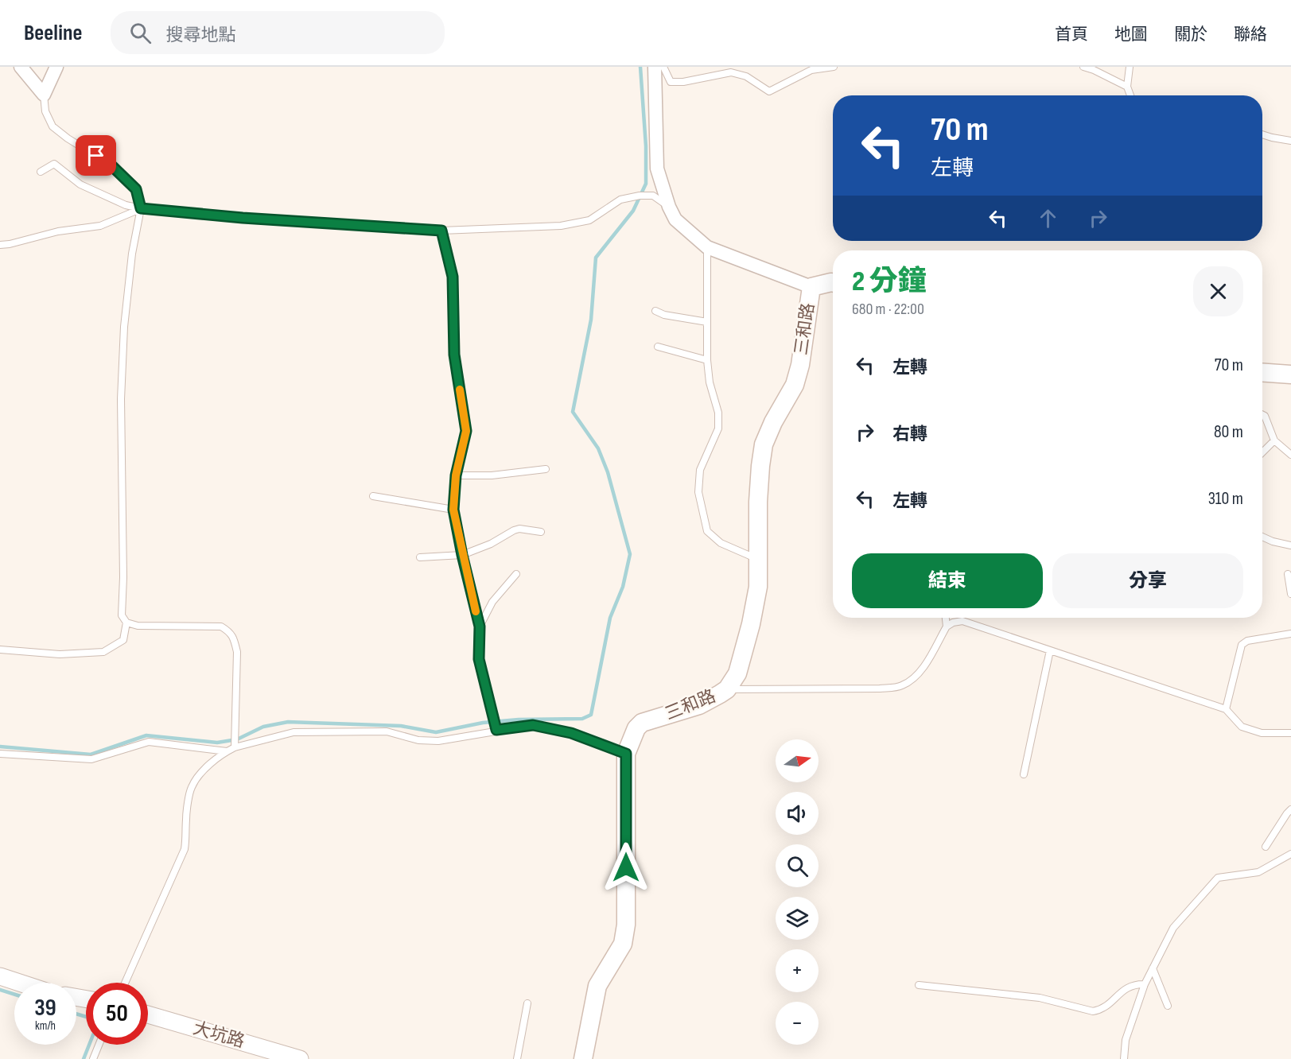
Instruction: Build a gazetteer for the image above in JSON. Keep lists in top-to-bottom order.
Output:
{
  "streets": {
    "main road": ["三和路"],
    "street": ["大坑路"]
  },
  "north": "right",
  "page": {
    "header": "Beeline",
    "search": "搜尋地點",
    "nav": [
      "首頁",
      "地圖",
      "關於",
      "聯絡"
    ],
    "turn": ["70 m", "左轉"],
    "heading": ["2 分鐘", "680 m · 22:00"],
    "list": [
      {
        "name": "左轉",
        "value": "70 m"
      },
      {
        "name": "右轉",
        "value": "80 m"
      },
      {
        "name": "左轉",
        "value": "310 m"
      }
    ],
    "buttons": ["結束", "分享"],
    "map_buttons": ["+", "−"],
    "speed": "39 km/h",
    "limit": "50"
  }
}
